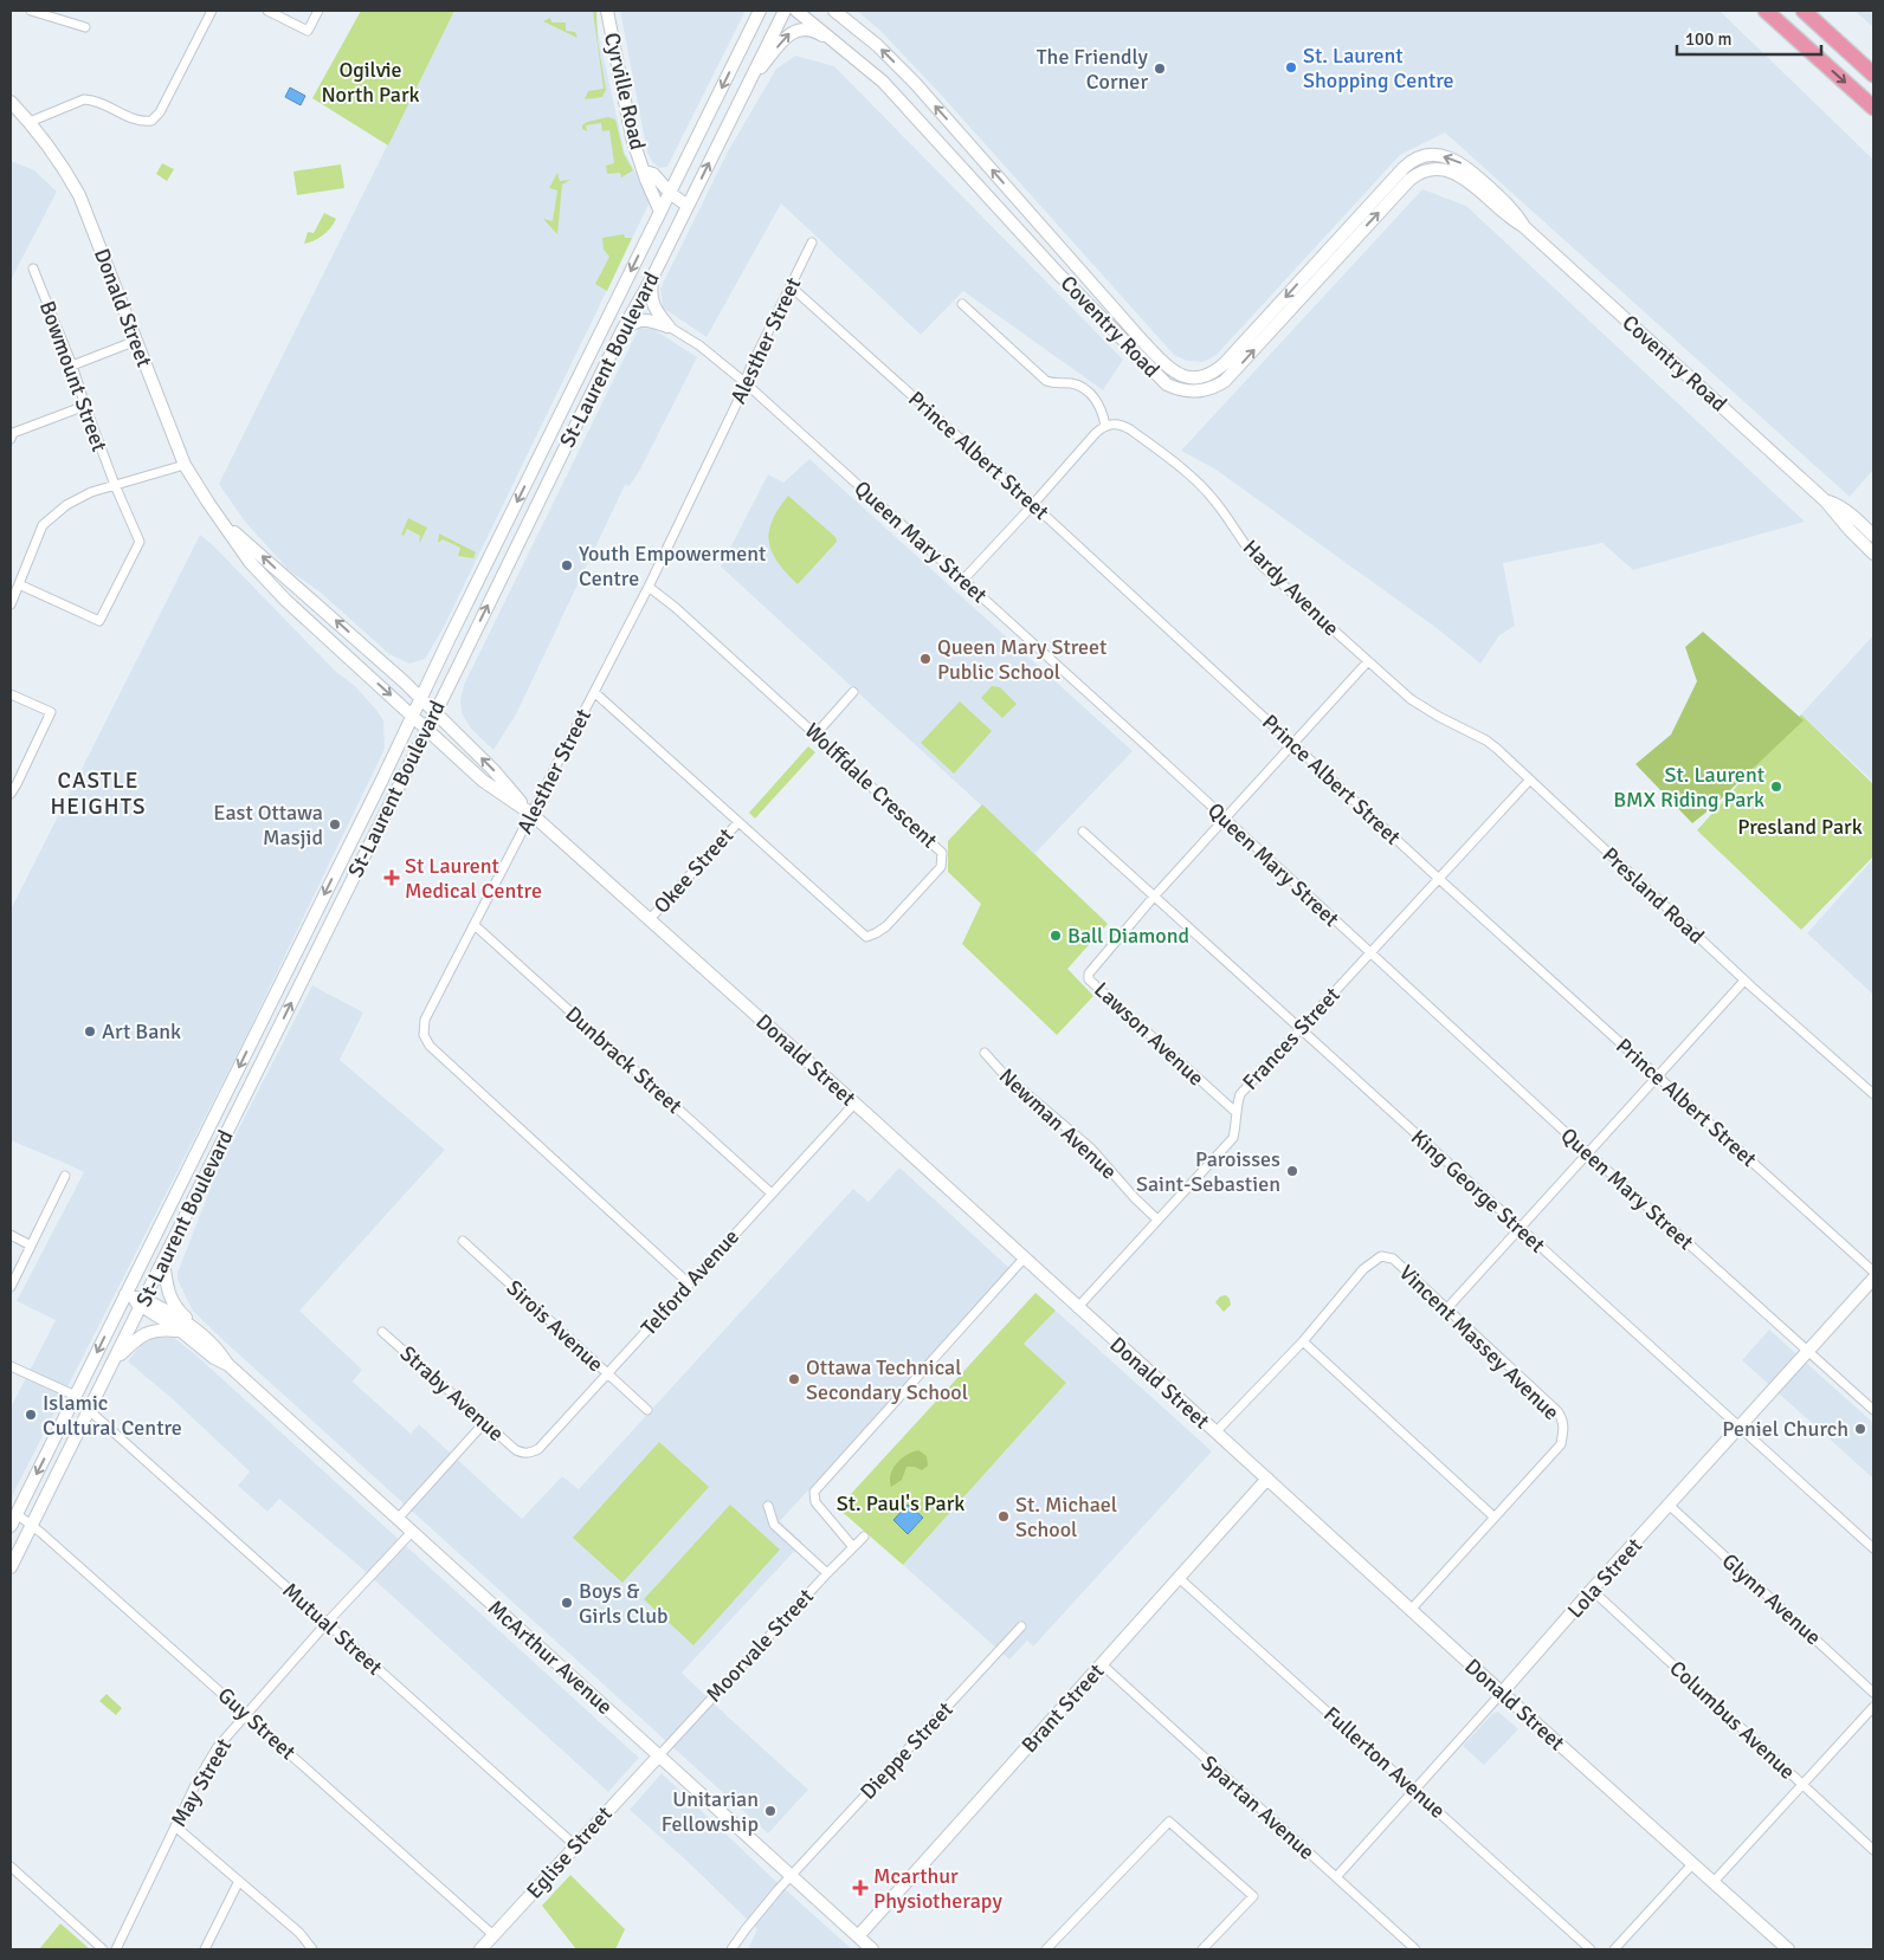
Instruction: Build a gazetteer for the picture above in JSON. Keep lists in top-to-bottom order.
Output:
{
  "streets": {
    "main road": [
      "Cyrville Road",
      "Donald Street",
      "Coventry Road",
      "St-Laurent Boulevard",
      "Lola Street",
      "McArthur Avenue",
      "Brant Street",
      "Eglise Street"
    ],
    "street": [
      "Alesther Street",
      "Bowmount Street",
      "Prince Albert Street",
      "Queen Mary Street",
      "Hardy Avenue",
      "Wolffdale Crescent",
      "Okee Street",
      "Presland Road",
      "Lawson Avenue",
      "Frances Street",
      "Dunbrack Street",
      "Newman Avenue",
      "King George Street",
      "Telford Avenue",
      "Sirois Avenue",
      "Vincent Massey Avenue",
      "Straby Avenue",
      "Glynn Avenue",
      "Mutual Street",
      "Moorvale Street",
      "Columbus Avenue",
      "Guy Street",
      "Dieppe Street",
      "Fullerton Avenue",
      "May Street",
      "Spartan Avenue"
    ]
  },
  "crossings": [
    ["Cyrville Road", "St-Laurent Boulevard"],
    ["Donald Street", "Alesther Street"],
    ["Donald Street", "St-Laurent Boulevard"],
    ["Donald Street", "Okee Street"],
    ["Donald Street", "Frances Street"],
    ["Donald Street", "Telford Avenue"],
    ["Donald Street", "Lola Street"],
    ["Donald Street", "Brant Street"],
    ["Alesther Street", "Prince Albert Street"],
    ["Alesther Street", "Queen Mary Street"],
    ["Alesther Street", "Wolffdale Crescent"],
    ["Alesther Street", "Dunbrack Street"],
    ["Alesther Street", "Telford Avenue"],
    ["St-Laurent Boulevard", "Mutual Street"],
    ["St-Laurent Boulevard", "McArthur Avenue"],
    ["St-Laurent Boulevard", "Guy Street"],
    ["Prince Albert Street", "Frances Street"],
    ["Queen Mary Street", "Frances Street"],
    ["Queen Mary Street", "Lola Street"],
    ["Hardy Avenue", "Presland Road"],
    ["Wolffdale Crescent", "Okee Street"],
    ["Presland Road", "Frances Street"],
    ["Lawson Avenue", "Frances Street"],
    ["Lawson Avenue", "King George Street"],
    ["Frances Street", "Newman Avenue"],
    ["Frances Street", "King George Street"],
    ["Dunbrack Street", "Telford Avenue"],
    ["King George Street", "Lola Street"],
    ["Telford Avenue", "Sirois Avenue"],
    ["Telford Avenue", "Straby Avenue"],
    ["Lola Street", "Glynn Avenue"],
    ["Lola Street", "Columbus Avenue"],
    ["Lola Street", "Fullerton Avenue"],
    ["Lola Street", "Spartan Avenue"],
    ["Mutual Street", "May Street"],
    ["Mutual Street", "Eglise Street"],
    ["Moorvale Street", "McArthur Avenue"],
    ["Moorvale Street", "Eglise Street"],
    ["McArthur Avenue", "Brant Street"],
    ["McArthur Avenue", "Dieppe Street"],
    ["McArthur Avenue", "May Street"],
    ["McArthur Avenue", "Eglise Street"],
    ["Brant Street", "Fullerton Avenue"],
    ["Brant Street", "Spartan Avenue"],
    ["Guy Street", "May Street"],
    ["Guy Street", "Eglise Street"]
  ],
  "districts": ["CASTLE HEIGHTS"],
  "parks": ["Ogilvie North Park", "Presland Park", "St. Paul's Park"],
  "places": {
    "other": [
      "St. Laurent Shopping Centre",
      "The Friendly Corner",
      "Youth Empowerment Centre",
      "Queen Mary Street Public School",
      "St. Laurent BMX Riding Park",
      "East Ottawa Masjid",
      "Ball Diamond",
      "Art Bank",
      "Paroisses Saint-Sebastien",
      "Ottawa Technical Secondary School",
      "Islamic Cultural Centre",
      "Peniel Church",
      "St. Michael School",
      "Boys & Girls Club",
      "Unitarian Fellowship"
    ],
    "health": ["St Laurent Medical Centre", "Mcarthur Physiotherapy"]
  },
  "scale_bar": "100 m"
}
